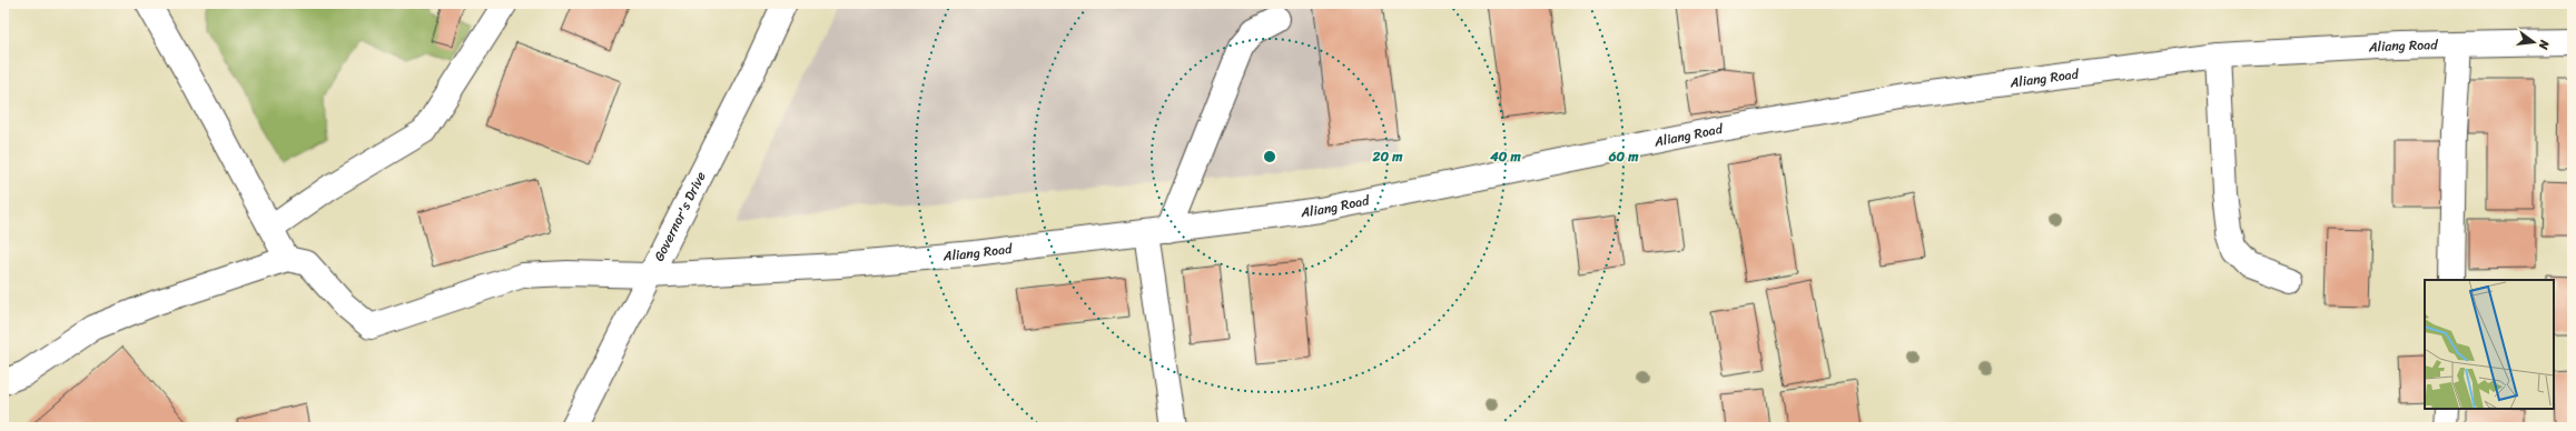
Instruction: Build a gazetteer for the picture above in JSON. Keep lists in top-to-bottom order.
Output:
{
  "streets": {
    "street": ["Aliang Road", "Governor's Drive"]
  },
  "crossings": [
    ["Aliang Road", "Governor's Drive"]
  ],
  "north": "right",
  "rings": ["20 m", "40 m", "60 m"]
}
